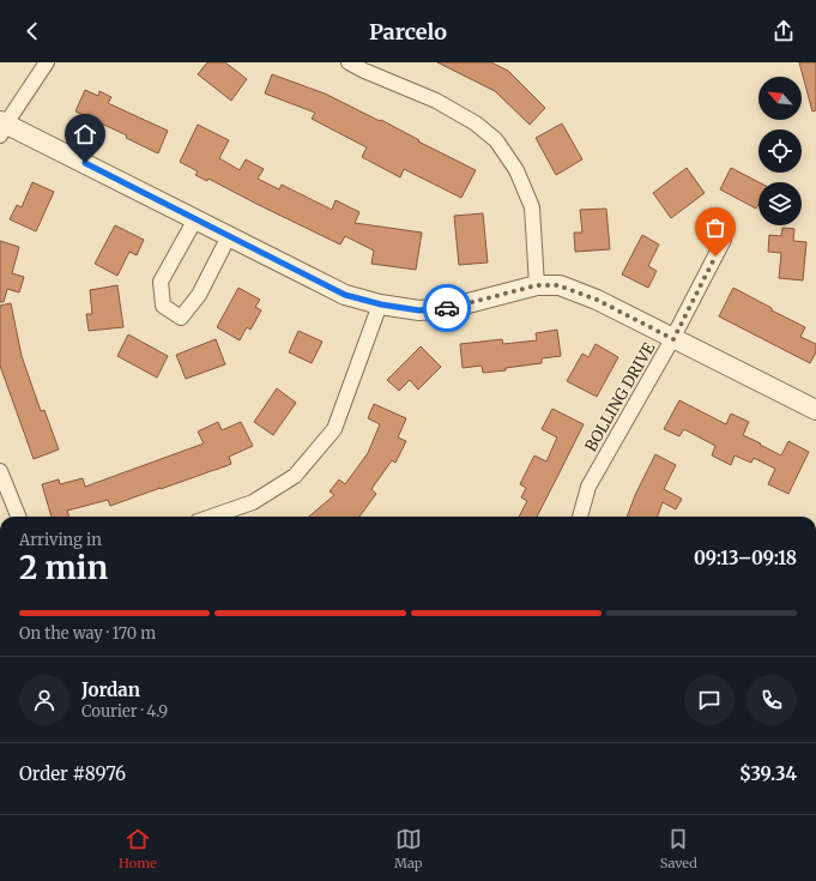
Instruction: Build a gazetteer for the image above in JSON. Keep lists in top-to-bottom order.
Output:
{
  "streets": {
    "street": ["BOLLING DRIVE"]
  },
  "north": "top left",
  "page": {
    "header": "Parcelo",
    "heading": ["2 min", "Arriving in", "09:13–09:18"],
    "panel": [
      "Jordan",
      "Courier · 4.9",
      "Order #8976",
      "$39.34"
    ],
    "bar": "On the way · 170 m",
    "tabs": ["Home", "Map", "Saved"]
  }
}
